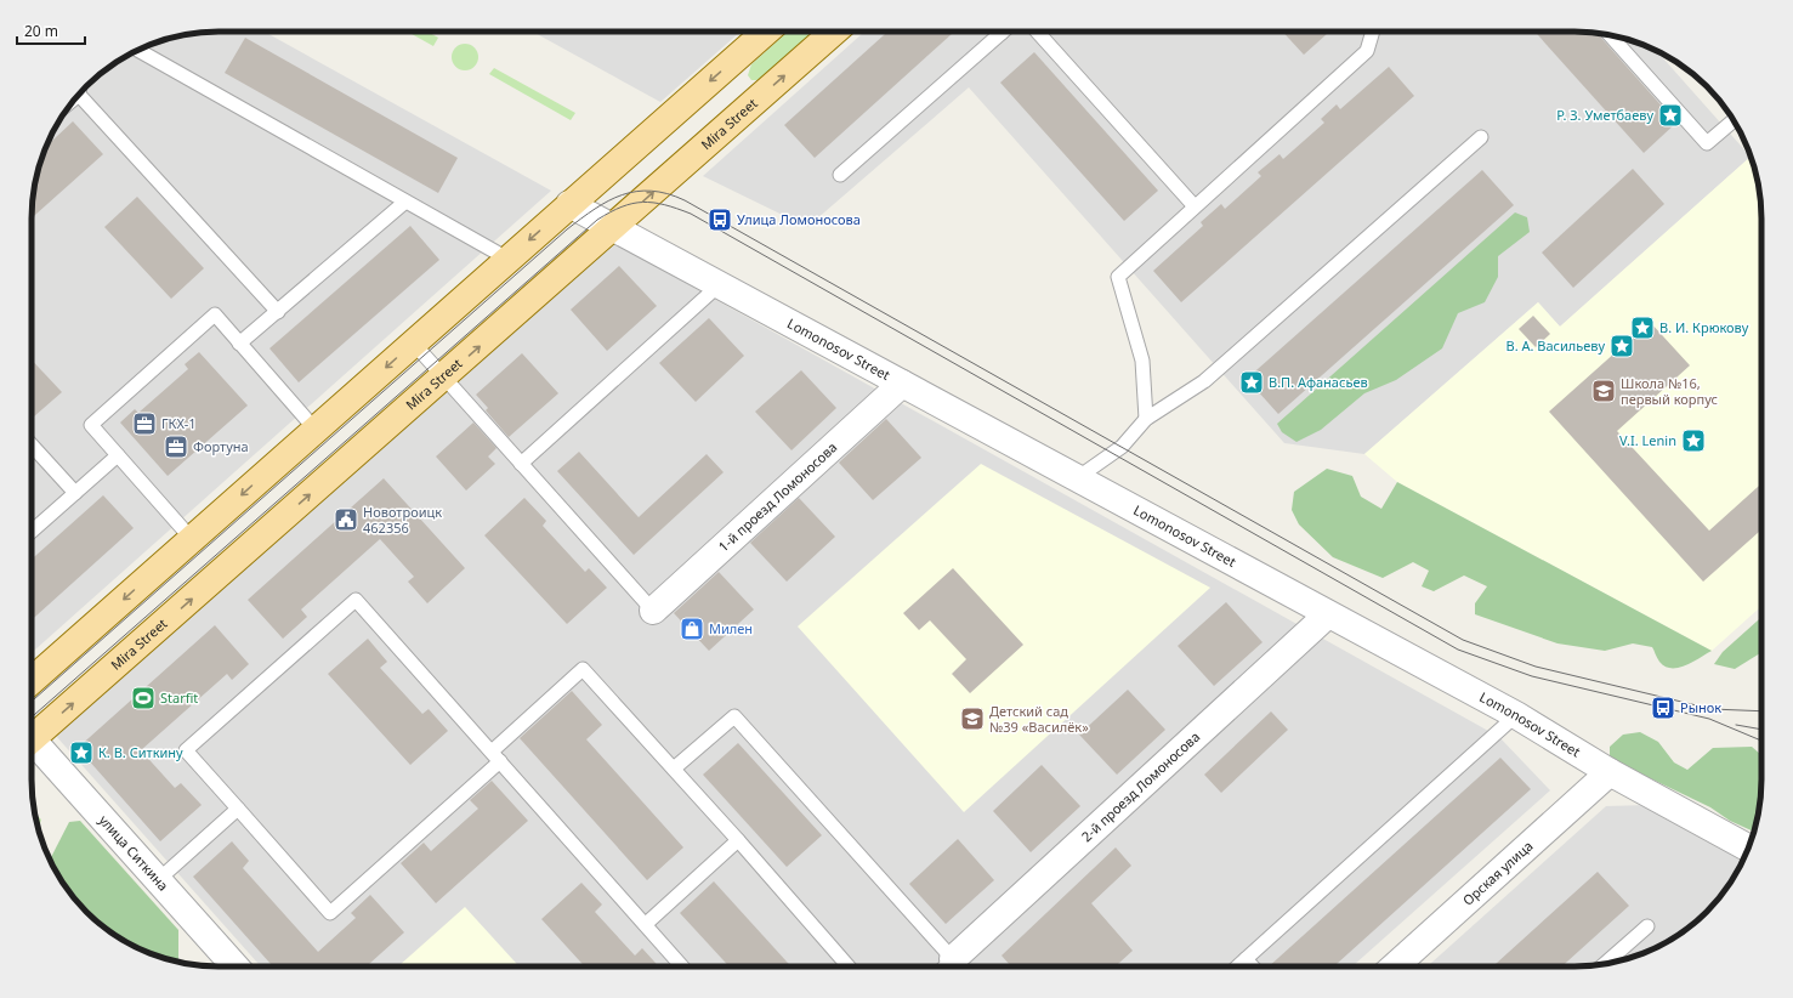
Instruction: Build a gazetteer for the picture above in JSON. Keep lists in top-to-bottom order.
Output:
{
  "streets": {
    "main road": ["Mira Street"],
    "street": [
      "Lomonosov Street",
      "1-й проезд Ломоносова",
      "2-й проезд Ломоносова",
      "улица Ситкина",
      "Орская улица"
    ]
  },
  "crossings": [
    ["Mira Street", "Lomonosov Street"],
    ["Lomonosov Street", "1-й проезд Ломоносова"],
    ["Lomonosov Street", "2-й проезд Ломоносова"],
    ["Lomonosov Street", "Орская улица"]
  ],
  "places": {
    "place": [
      "Р. З. Уметбаеву",
      "В. И. Крюкову",
      "В. А. Васильеву",
      "В.П. Афанасьев",
      "V.I. Lenin",
      "К. В. Ситкину"
    ],
    "bus stop": ["Улица Ломоносова", "Рынок"],
    "school or university": ["Школа №16, первый корпус", "Детский сад №39 «Василёк»"],
    "office": ["ГКХ-1", "Фортуна"],
    "public building": ["Новотроицк 462356"],
    "shop": ["Милен"],
    "sports": ["Starfit"]
  },
  "scale_bar": "20 m"
}
